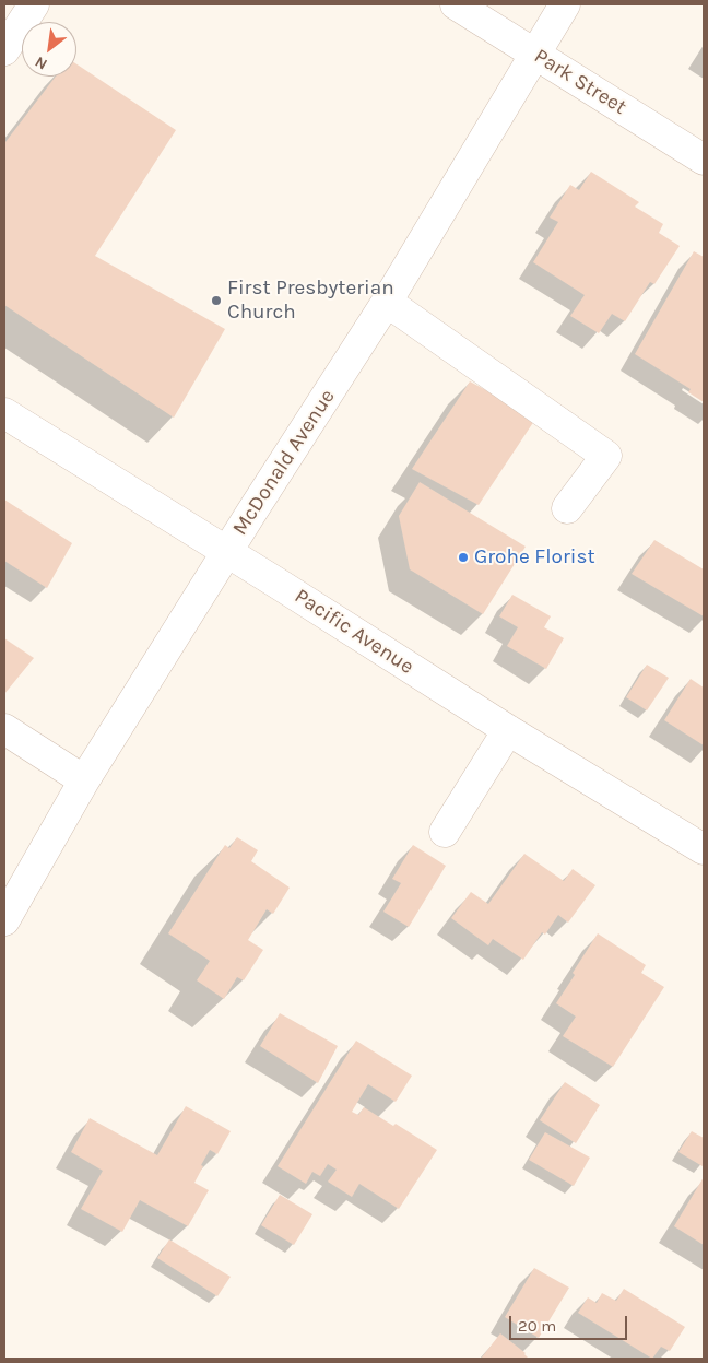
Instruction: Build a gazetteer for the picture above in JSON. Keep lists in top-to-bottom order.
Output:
{
  "streets": {
    "street": ["Park Street", "McDonald Avenue", "Pacific Avenue"]
  },
  "crossings": [
    ["Park Street", "McDonald Avenue"],
    ["McDonald Avenue", "Pacific Avenue"]
  ],
  "places": ["First Presbyterian Church", "Grohe Florist"],
  "scale_bar": "20 m",
  "north": "bottom left"
}
